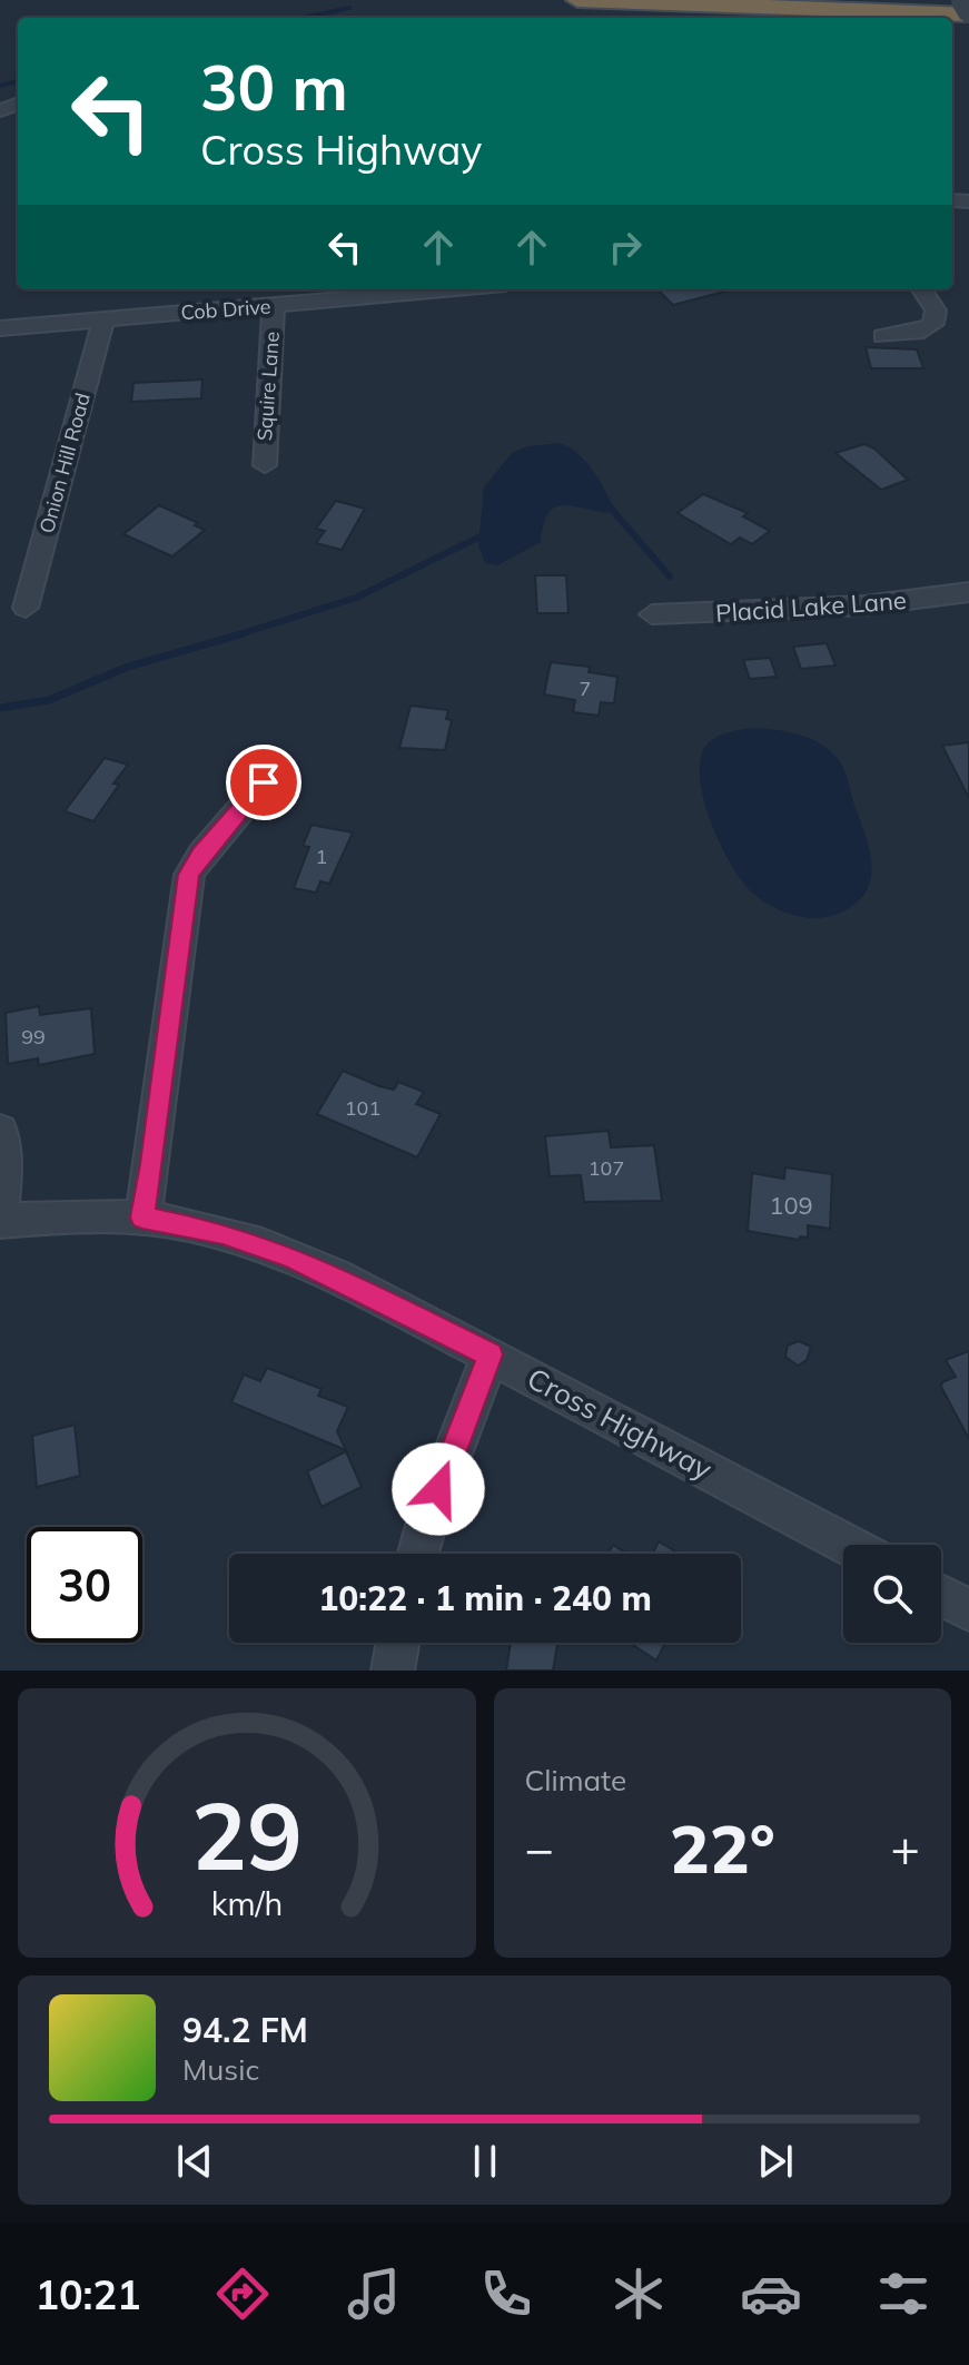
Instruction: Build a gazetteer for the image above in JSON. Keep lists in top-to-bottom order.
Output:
{
  "streets": {
    "street": [
      "Cob Drive",
      "Squire Lane",
      "Onion Hill Road",
      "Placid Lake Lane",
      "Cross Highway"
    ]
  },
  "crossings": [
    ["Cob Drive", "Squire Lane"],
    ["Cob Drive", "Onion Hill Road"]
  ],
  "house_numbers": [
    "7",
    "1",
    "99",
    "101",
    "107",
    "109"
  ],
  "page": {
    "turn": ["30 m", "Cross Highway"],
    "limit": "30",
    "trip": "10:22 · 1 min · 240 m",
    "tile": "Climate",
    "heat": ["−", "22°", "+"],
    "song": ["94.2 FM", "Music"],
    "tabs": "10:21",
    "gauge": ["29", "km/h"]
  }
}
